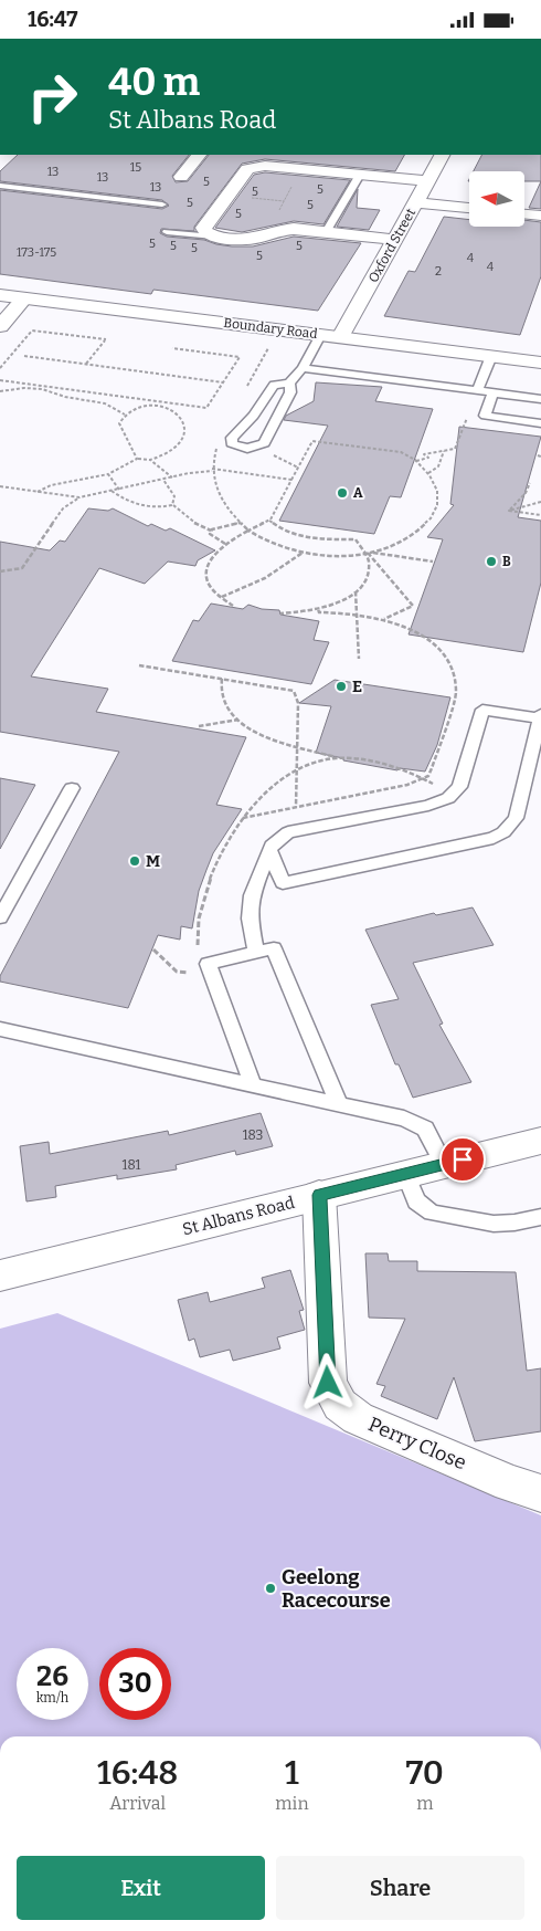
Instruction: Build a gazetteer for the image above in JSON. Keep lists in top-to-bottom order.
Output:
{
  "streets": {
    "street": [
      "Oxford Street",
      "Boundary Road",
      "St Albans Road",
      "Perry Close"
    ]
  },
  "crossings": [
    ["Oxford Street", "Boundary Road"],
    ["St Albans Road", "Perry Close"]
  ],
  "places": [
    "A",
    "B",
    "E",
    "M",
    "Geelong Racecourse"
  ],
  "house_numbers": [
    "15",
    "13",
    "13",
    "5",
    "13",
    "5",
    "5",
    "5",
    "5",
    "5",
    "5",
    "5",
    "5",
    "5",
    "173-175",
    "5",
    "4",
    "4",
    "2",
    "183",
    "181"
  ],
  "north": "left",
  "page": {
    "status": "16:47",
    "turn": ["40 m", "St Albans Road"],
    "speed": "26 km/h",
    "limit": "30",
    "eta": [
      "16:48",
      "Arrival",
      "1",
      "min",
      "70",
      "m"
    ],
    "buttons": ["Exit", "Share"]
  }
}
